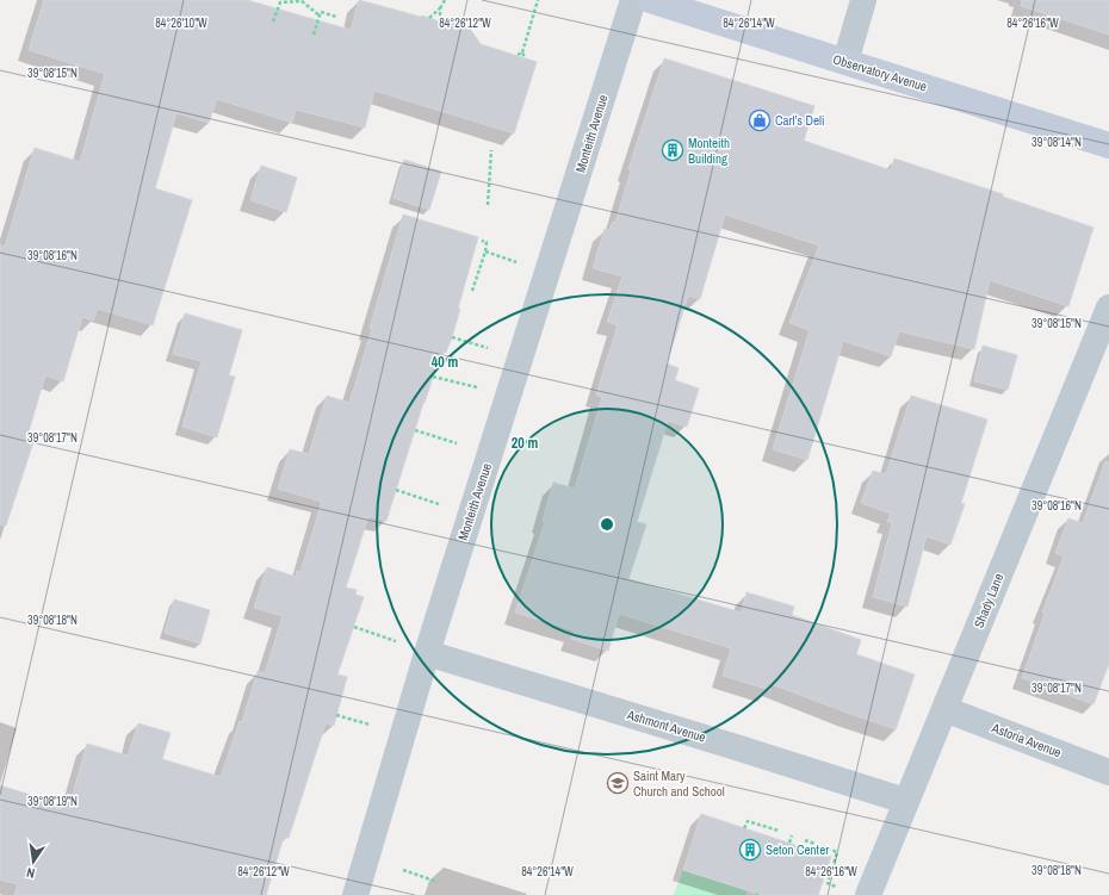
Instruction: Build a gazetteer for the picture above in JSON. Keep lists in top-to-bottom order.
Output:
{
  "streets": {
    "street": [
      "Observatory Avenue",
      "Monteith Avenue",
      "Shady Lane",
      "Ashmont Avenue",
      "Astoria Avenue"
    ]
  },
  "crossings": [
    ["Monteith Avenue", "Ashmont Avenue"],
    ["Shady Lane", "Ashmont Avenue"],
    ["Shady Lane", "Astoria Avenue"]
  ],
  "places": {
    "shop": ["Carl’s Deli"],
    "building": ["Monteith Building", "Seton Center"],
    "school or university": ["Saint Mary Church and School"]
  },
  "north": "bottom",
  "coordinates": [
    "84°26'10\"W",
    "84°26'12\"W",
    "84°26'14\"W",
    "84°26'16\"W",
    "39°08'15\"N",
    "39°08'14\"N",
    "39°08'16\"N",
    "39°08'17\"N",
    "39°08'18\"N",
    "39°08'19\"N"
  ],
  "rings": ["40 m", "20 m"]
}
